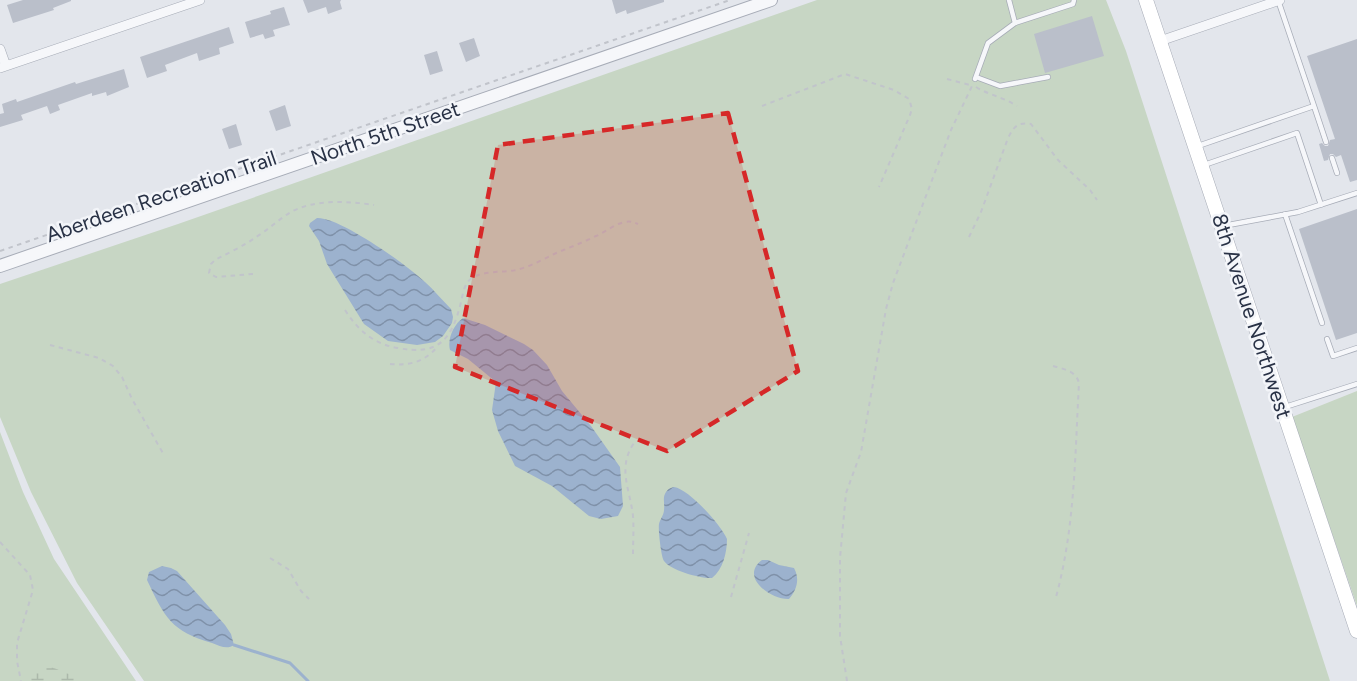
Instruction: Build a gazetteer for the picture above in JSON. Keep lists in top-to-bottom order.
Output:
{
  "streets": {
    "main road": ["8th Avenue Northwest"],
    "street": ["North 5th Street"],
    "path": ["Aberdeen Recreation Trail"]
  }
}
